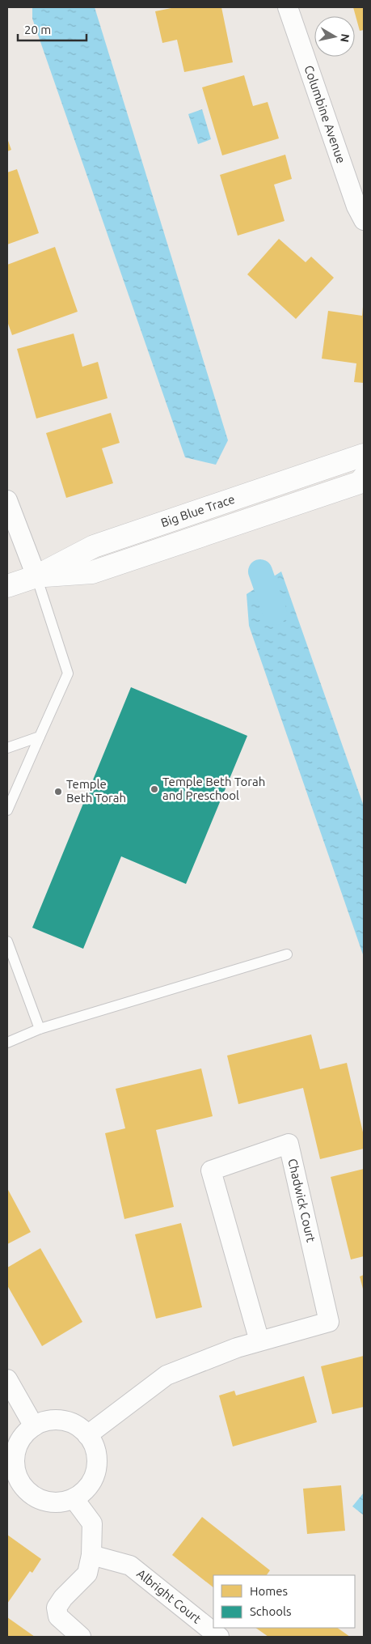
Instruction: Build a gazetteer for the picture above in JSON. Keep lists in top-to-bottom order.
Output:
{
  "streets": {
    "street": [
      "Columbine Avenue",
      "Big Blue Trace",
      "Chadwick Court",
      "Albright Court"
    ]
  },
  "places": ["Temple Beth Torah and Preschool", "Temple Beth Torah"],
  "legend": ["Homes", "Schools"],
  "scale_bar": "20 m",
  "north": "right"
}
